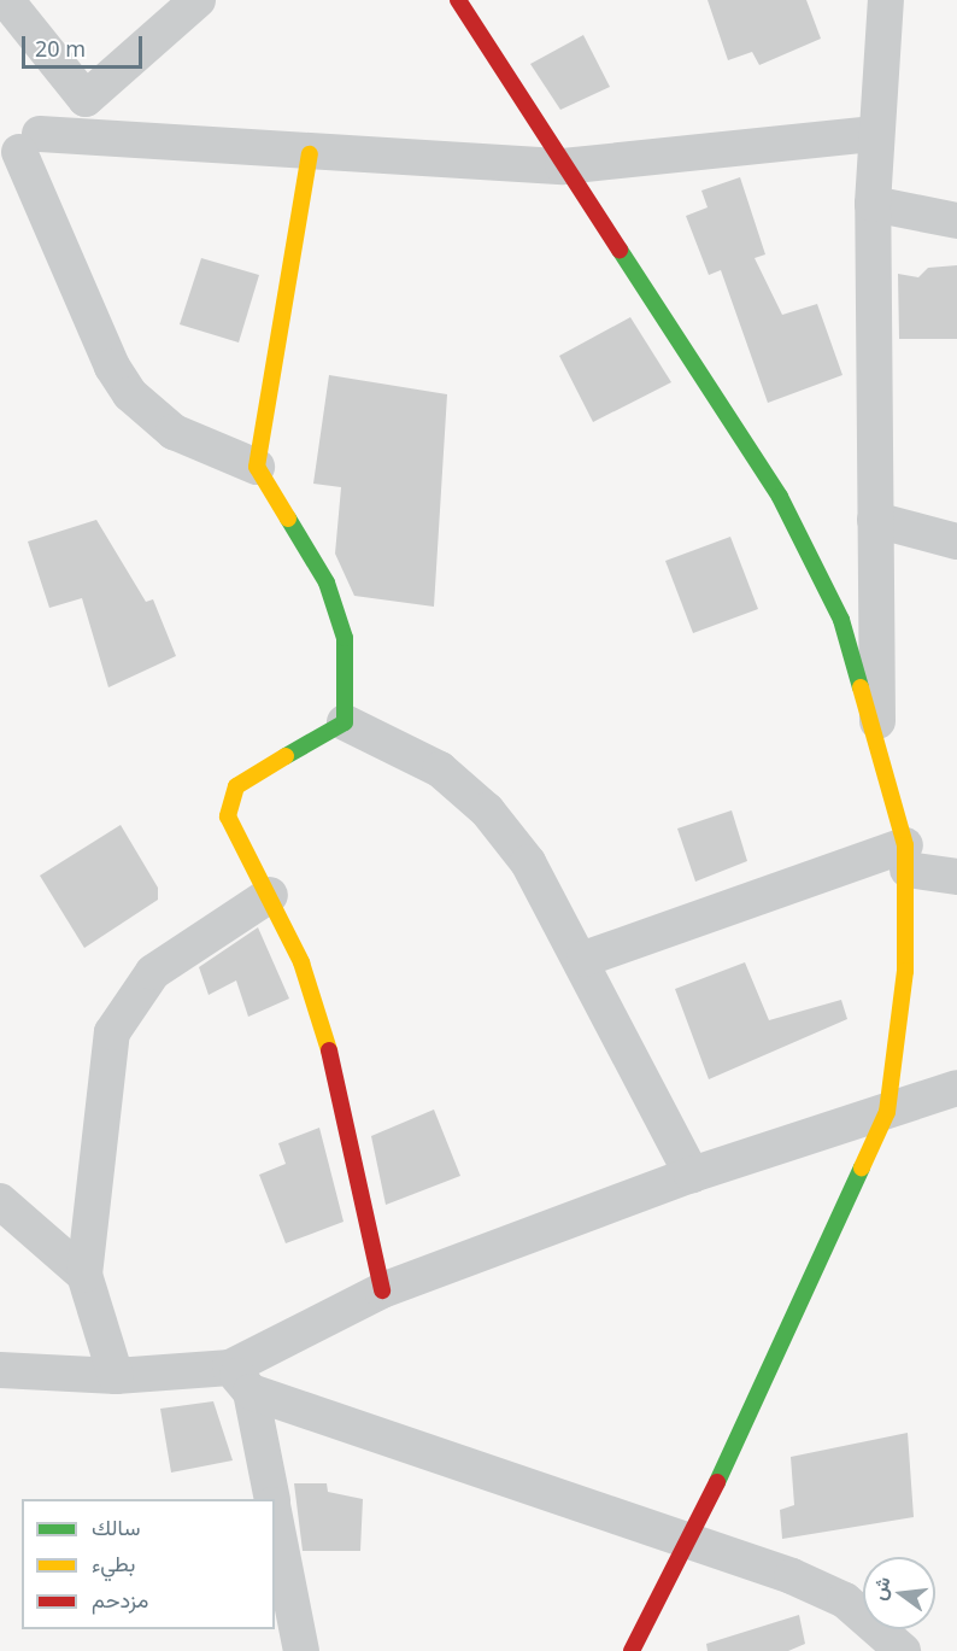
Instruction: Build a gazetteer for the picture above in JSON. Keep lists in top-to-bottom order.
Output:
{
  "legend": ["سالك", "بطيء", "مزدحم"],
  "scale_bar": "20 m",
  "north": "left"
}
